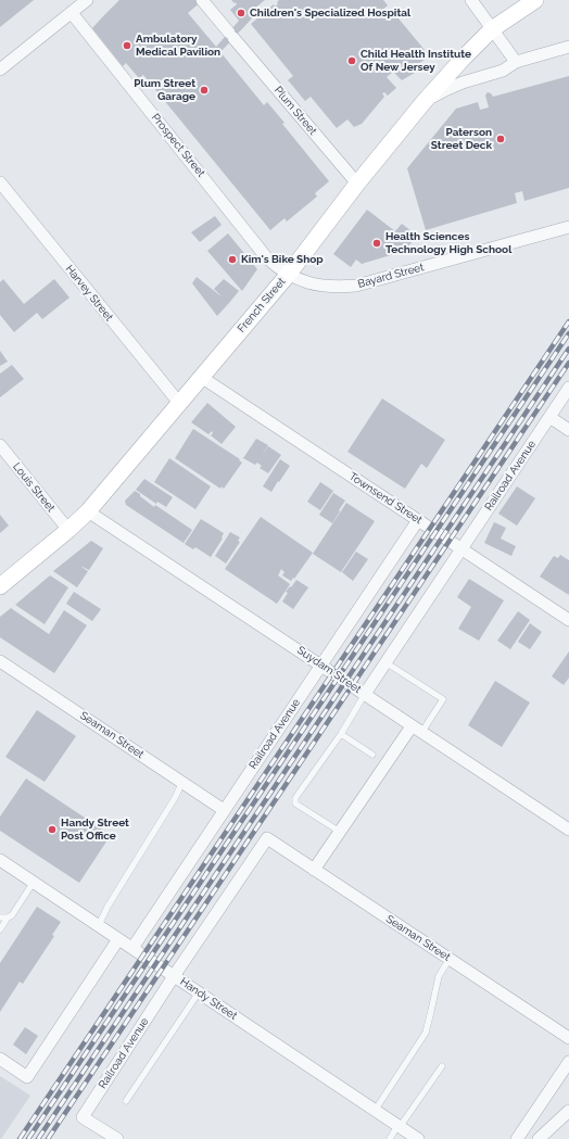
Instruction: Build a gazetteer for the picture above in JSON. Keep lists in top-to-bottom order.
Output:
{
  "streets": {
    "main road": ["French Street"],
    "street": [
      "Plum Street",
      "Prospect Street",
      "Bayard Street",
      "Harvey Street",
      "Railroad Avenue",
      "Louis Street",
      "Townsend Street",
      "Suydam Street",
      "Seaman Street",
      "Handy Street"
    ]
  },
  "crossings": [
    ["Plum Street", "French Street"],
    ["Prospect Street", "Bayard Street"],
    ["Prospect Street", "French Street"],
    ["Bayard Street", "French Street"],
    ["Harvey Street", "French Street"],
    ["French Street", "Louis Street"],
    ["French Street", "Townsend Street"],
    ["French Street", "Suydam Street"],
    ["Railroad Avenue", "Townsend Street"],
    ["Railroad Avenue", "Suydam Street"],
    ["Railroad Avenue", "Seaman Street"],
    ["Railroad Avenue", "Handy Street"]
  ],
  "places": [
    "Children's Specialized Hospital",
    "Ambulatory Medical Pavilion",
    "Child Health Institute Of New Jersey",
    "Plum Street Garage",
    "Paterson Street Deck",
    "Health Sciences Technology High School",
    "Kim's Bike Shop",
    "Handy Street Post Office"
  ]
}
